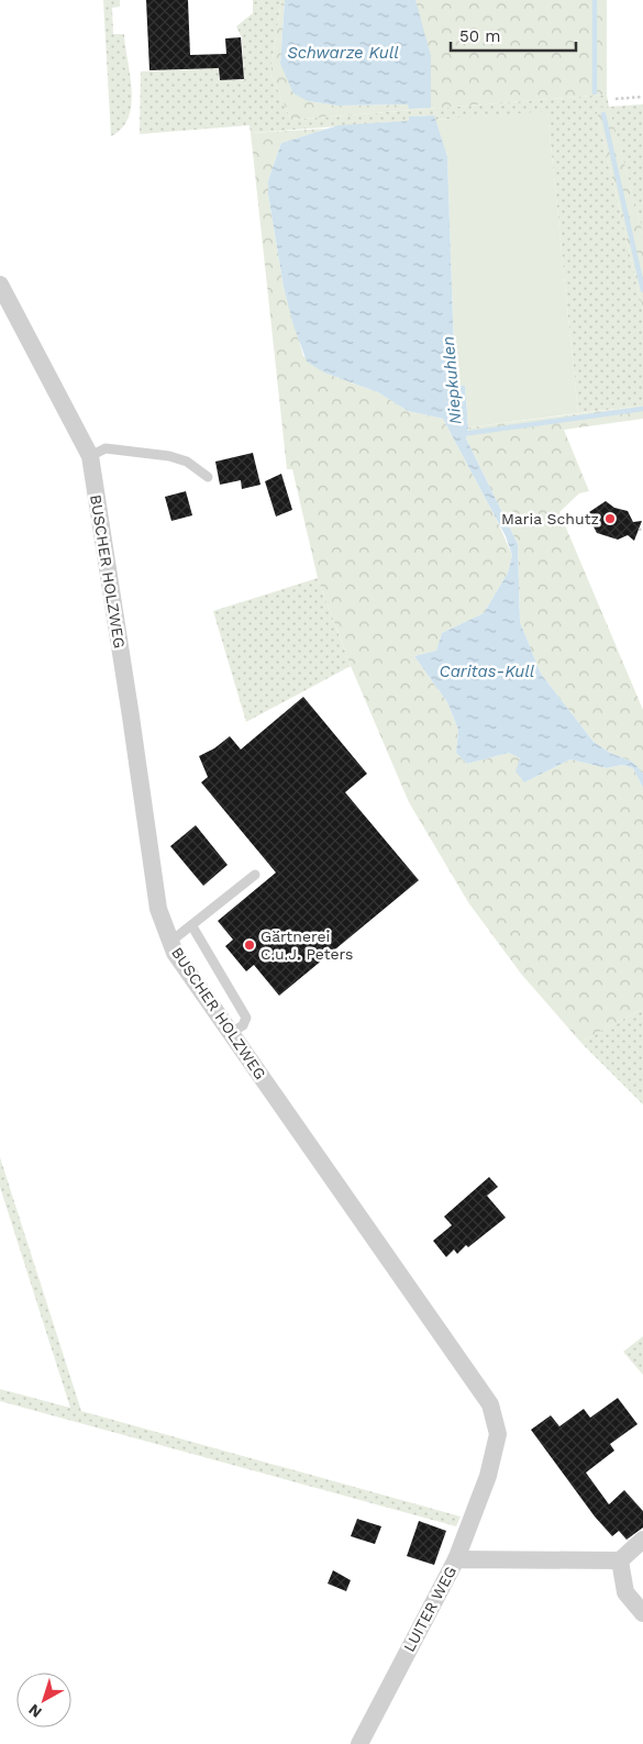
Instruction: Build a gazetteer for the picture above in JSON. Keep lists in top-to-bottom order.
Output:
{
  "streets": {
    "street": ["BUSCHER HOLZWEG", "LUITER WEG"]
  },
  "crossings": [
    ["BUSCHER HOLZWEG", "LUITER WEG"]
  ],
  "water": ["Schwarze Kull", "Niepkuhlen", "Caritas-Kull"],
  "places": ["Maria Schutz", "Gärtnerei C.u.J. Peters"],
  "scale_bar": "50 m",
  "north": "bottom left"
}
